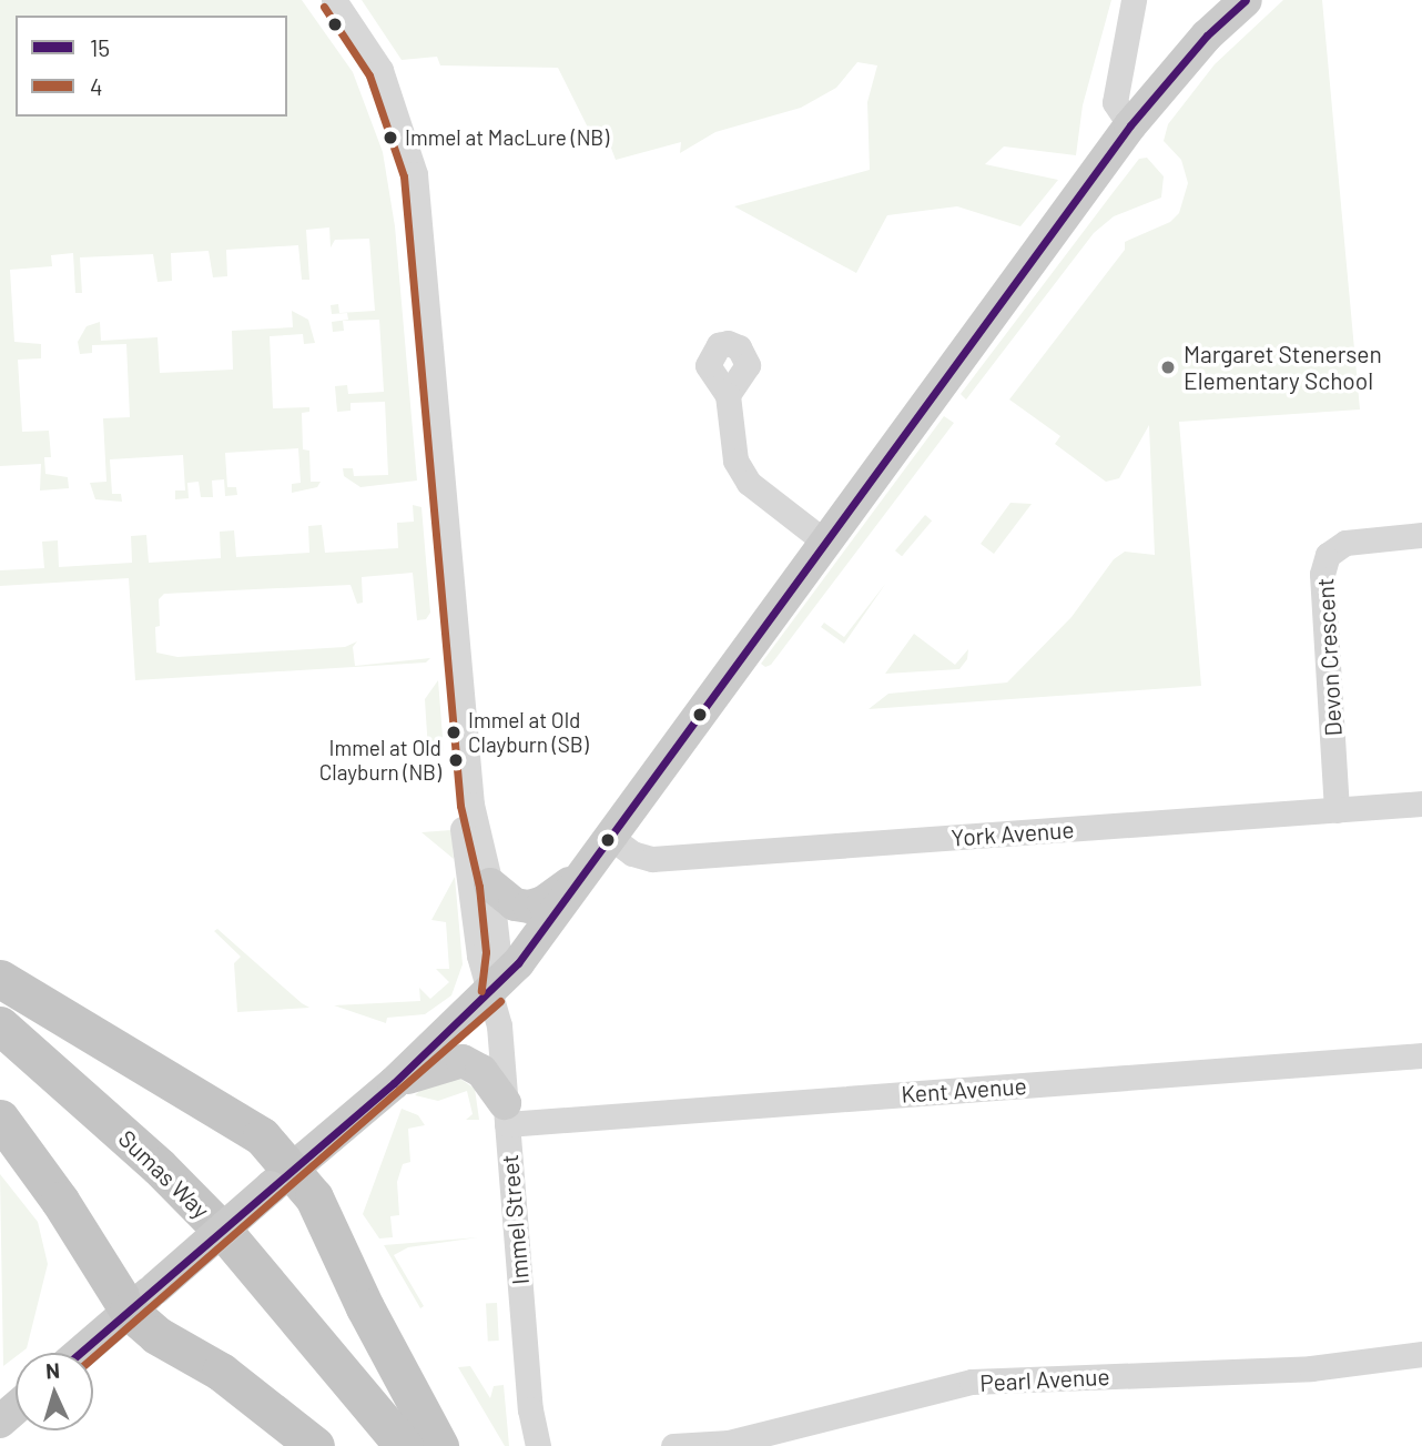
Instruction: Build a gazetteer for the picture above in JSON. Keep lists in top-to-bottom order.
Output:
{
  "streets": {
    "highway": ["Sumas Way"],
    "street": [
      "Devon Crescent",
      "York Avenue",
      "Kent Avenue",
      "Immel Street",
      "Pearl Avenue"
    ]
  },
  "crossings": [
    ["Devon Crescent", "York Avenue"],
    ["Kent Avenue", "Immel Street"]
  ],
  "places": [
    "Immel at MacLure (NB)",
    "Margaret Stenersen Elementary School",
    "Immel at Old Clayburn (SB)",
    "Immel at Old Clayburn (NB)"
  ],
  "lines": ["transit line 15", "transit line 4"],
  "legend": ["15", "4"],
  "north": "top"
}
